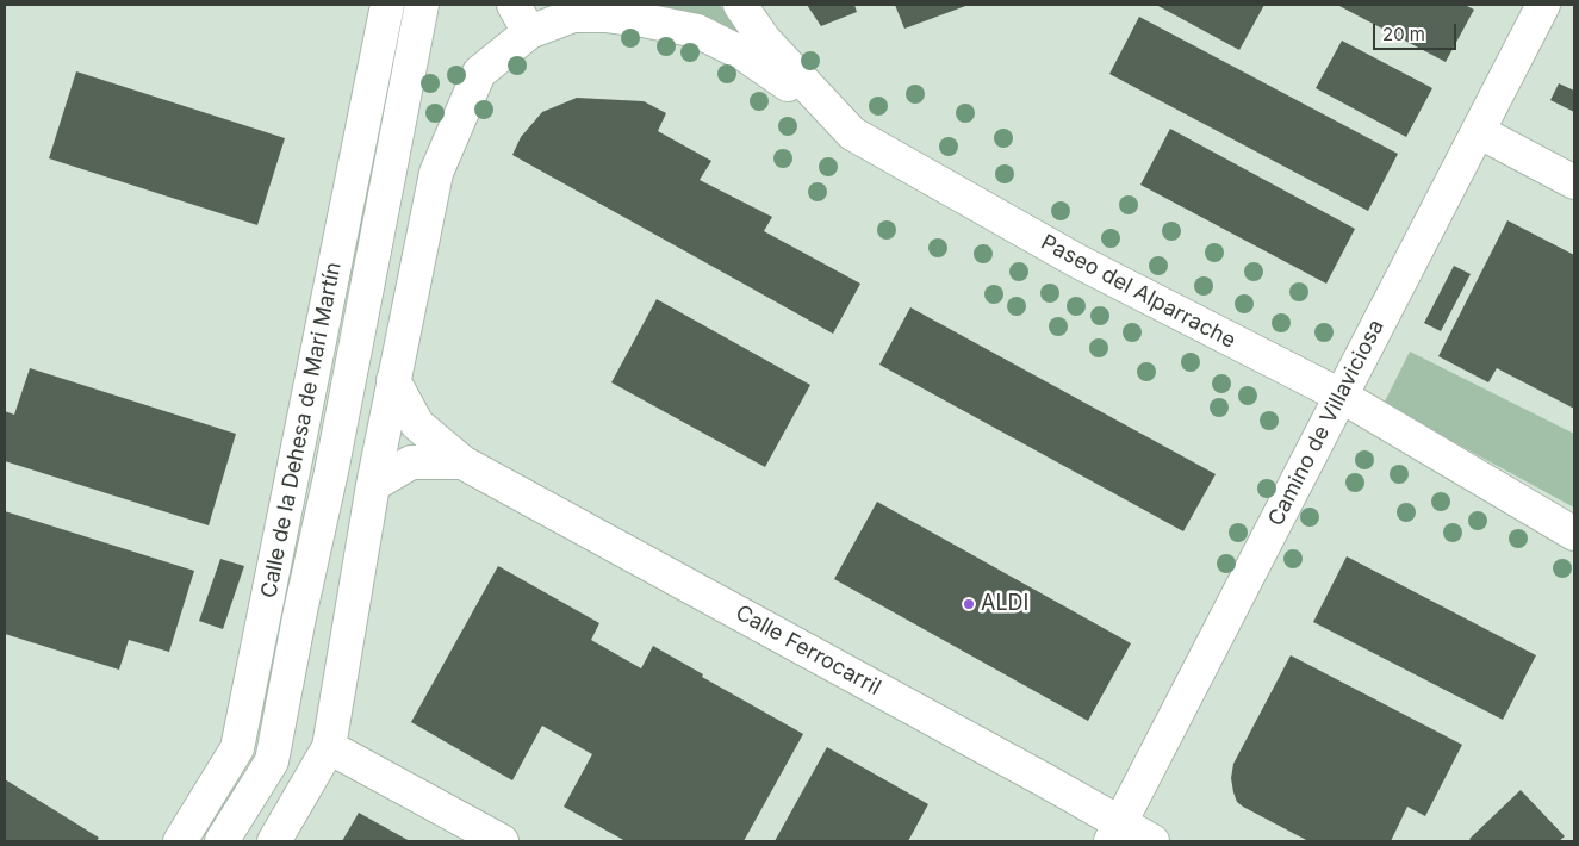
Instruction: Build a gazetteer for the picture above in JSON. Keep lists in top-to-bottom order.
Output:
{
  "streets": {
    "street": [
      "Paseo del Alparrache",
      "Camino de Villaviciosa",
      "Calle de la Dehesa de Mari Martín",
      "Calle Ferrocarril"
    ]
  },
  "crossings": [
    ["Paseo del Alparrache", "Camino de Villaviciosa"],
    ["Camino de Villaviciosa", "Calle Ferrocarril"]
  ],
  "places": ["ALDI"],
  "scale_bar": "20 m"
}
